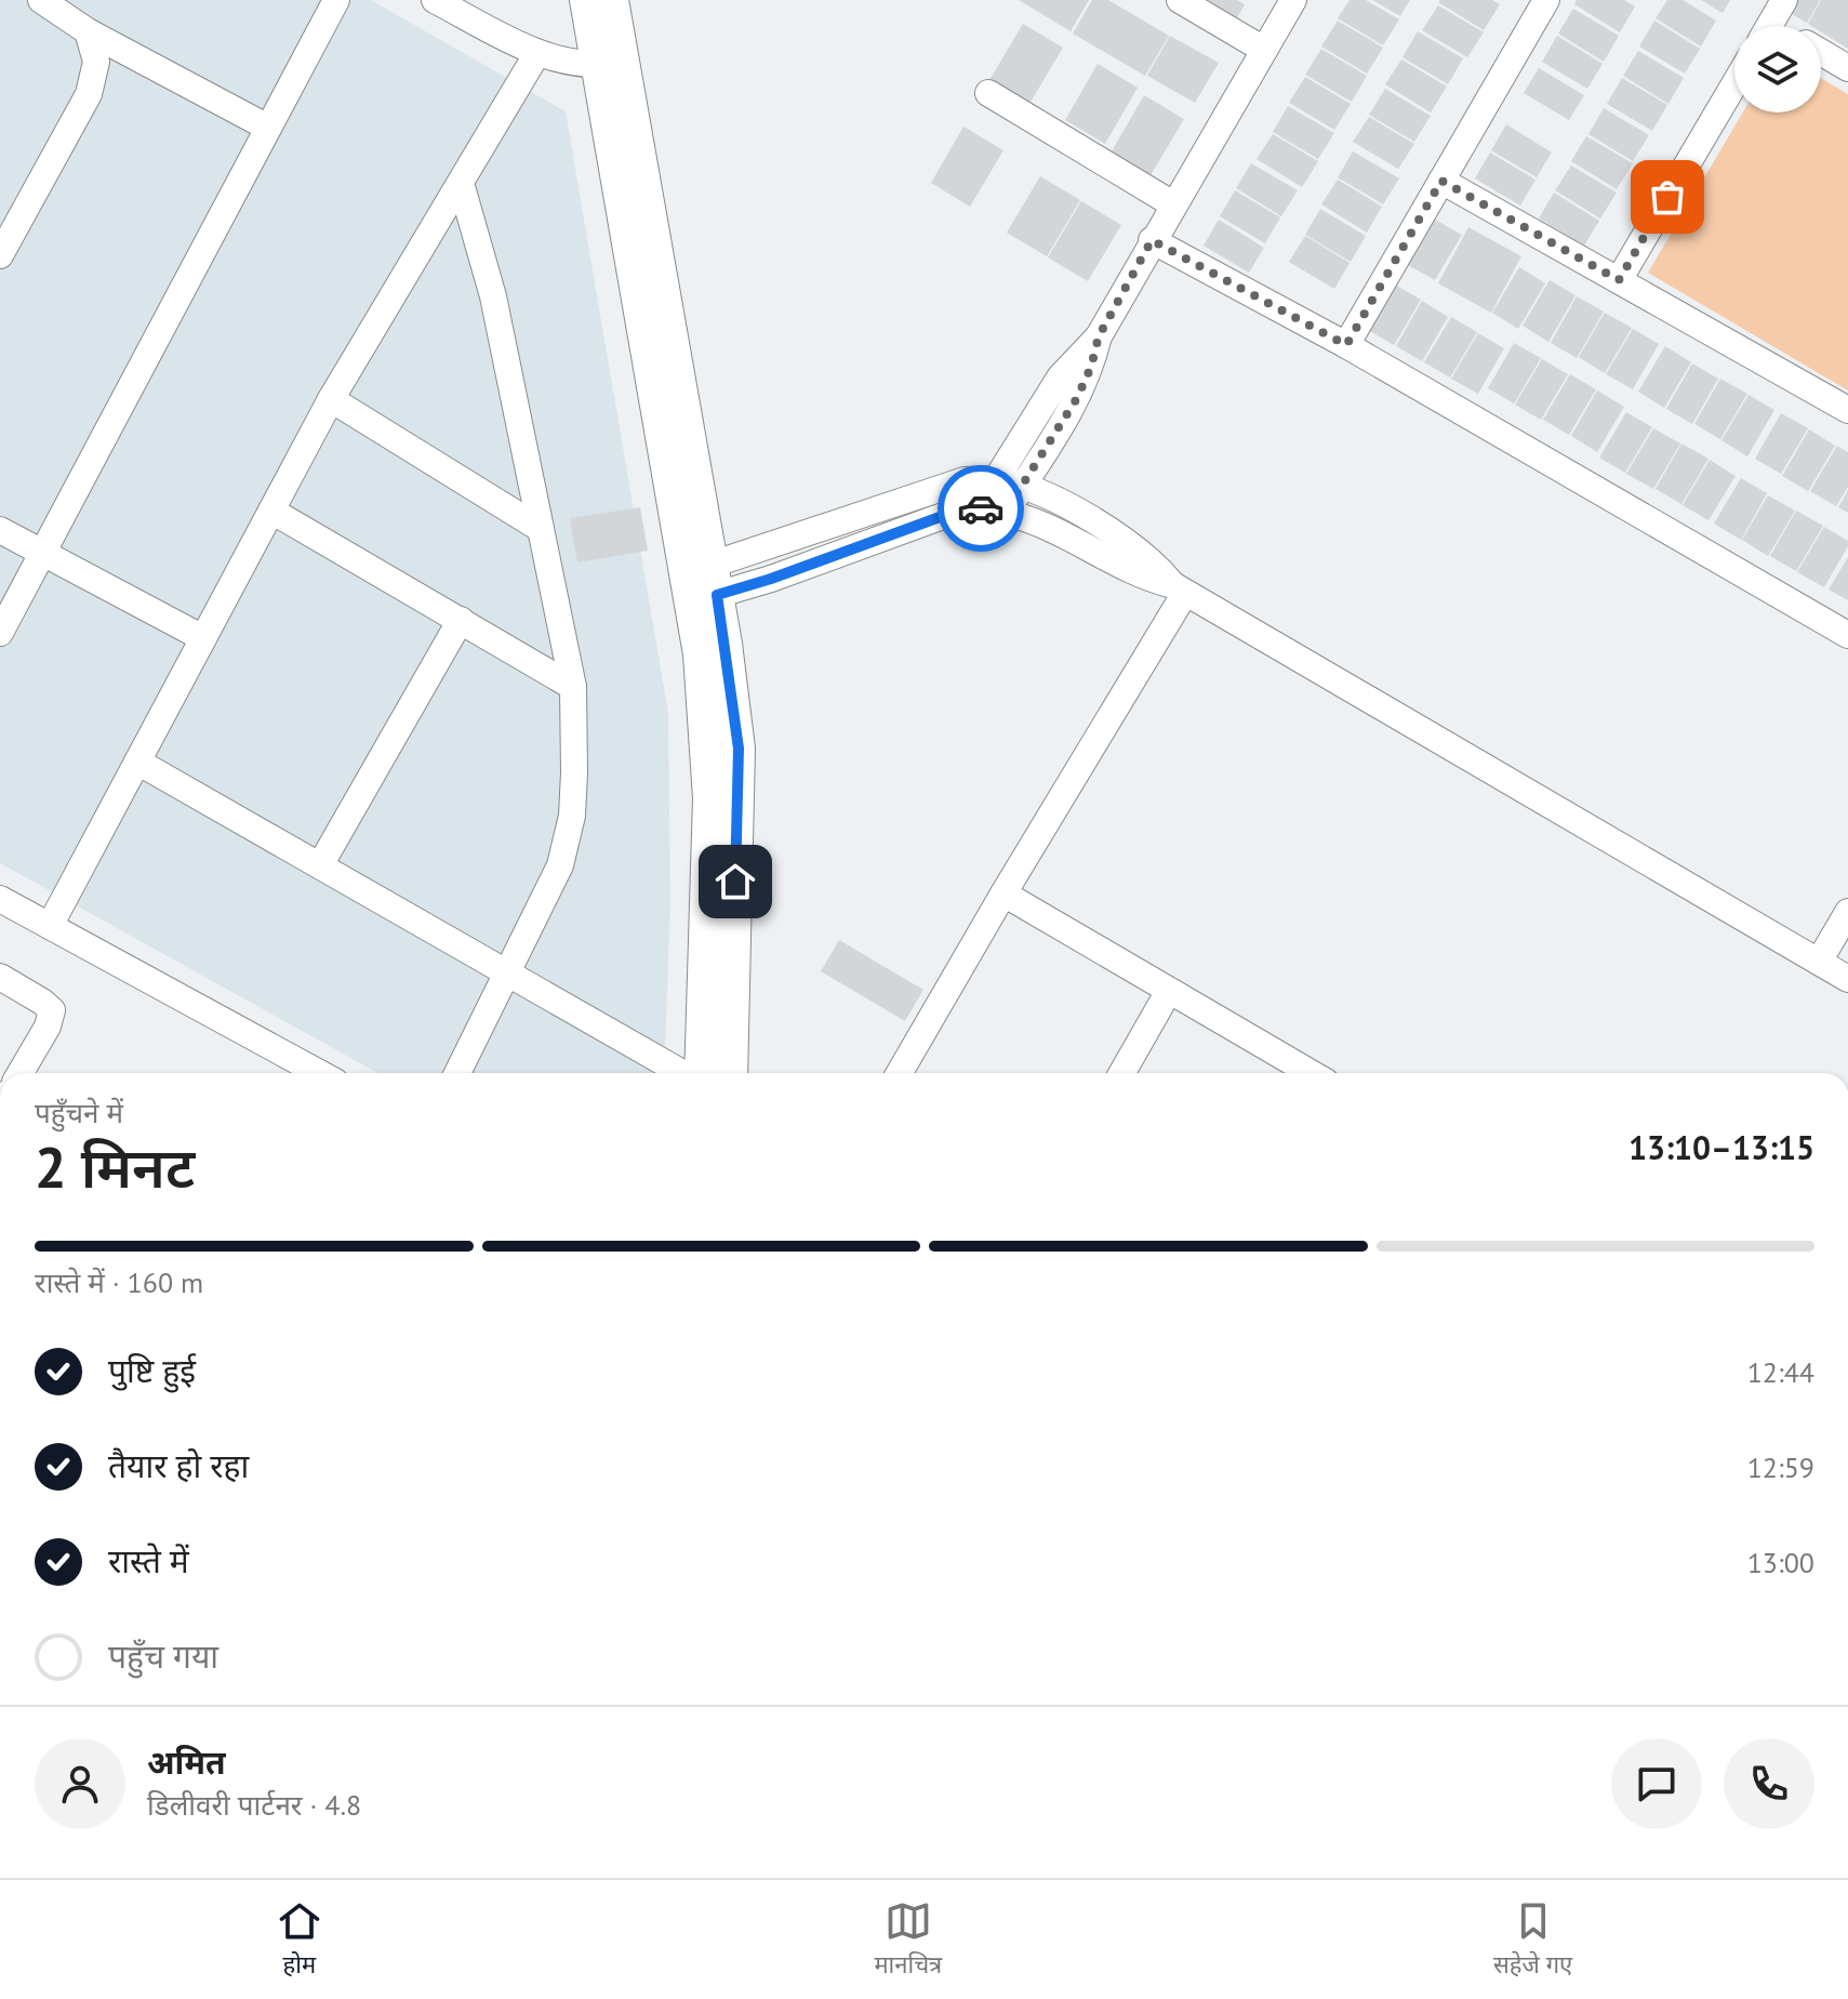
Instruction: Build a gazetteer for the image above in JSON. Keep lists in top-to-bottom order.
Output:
{
  "page": {
    "heading": ["2 मिनट", "पहुँचने में", "13:10–13:15"],
    "panel": ["अमित", "डिलीवरी पार्टनर · 4.8"],
    "bar": "रास्ते में · 160 m",
    "list": [
      ["पुष्टि हुई", "12:44"],
      ["तैयार हो रहा", "12:59"],
      ["रास्ते में", "13:00"],
      "पहुँच गया"
    ],
    "tabs": ["होम", "मानचित्र", "सहेजे गए"]
  }
}
